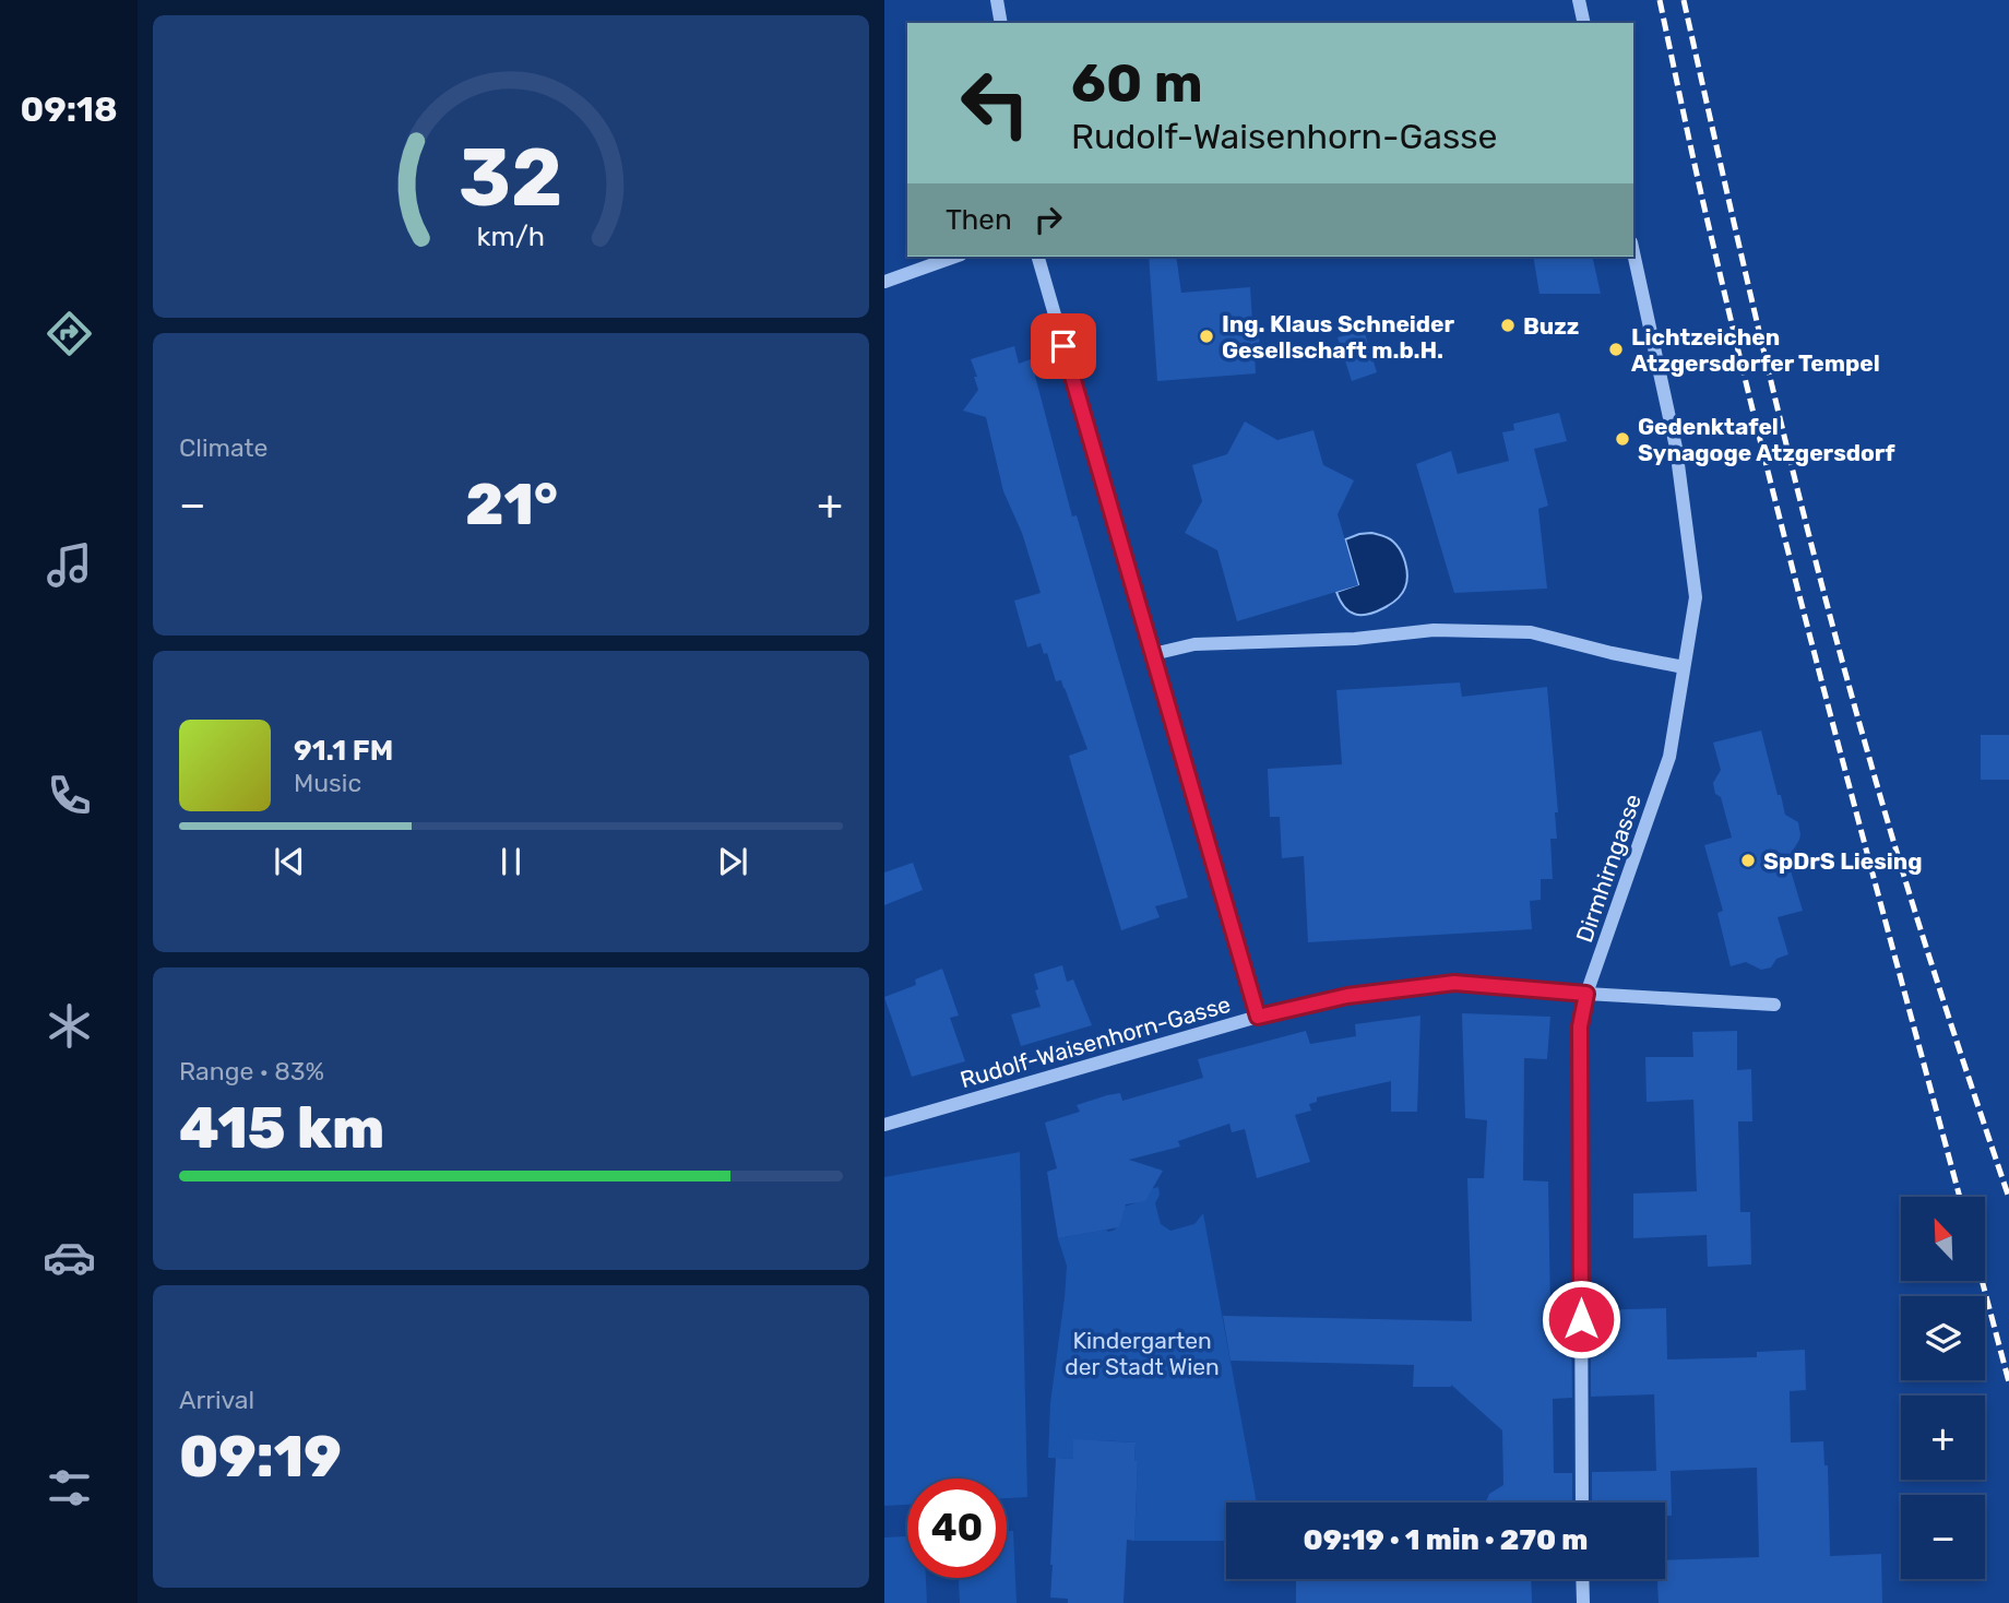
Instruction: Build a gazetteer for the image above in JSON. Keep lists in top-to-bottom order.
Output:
{
  "streets": {
    "street": ["Dirmhirngasse", "Rudolf-Waisenhorn-Gasse"]
  },
  "crossings": [
    ["Dirmhirngasse", "Rudolf-Waisenhorn-Gasse"]
  ],
  "parks": ["Kindergarten der Stadt Wien"],
  "places": [
    "Buzz",
    "Ing. Klaus Schneider Gesellschaft m.b.H.",
    "Lichtzeichen Atzgersdorfer Tempel",
    "Gedenktafel Synagoge Atzgersdorf",
    "SpDrS Liesing"
  ],
  "north": "top left",
  "page": {
    "tabs": "09:18",
    "turn": ["60 m", "Rudolf-Waisenhorn-Gasse"],
    "then": "Then",
    "tile": [
      "Climate",
      ["Range · 83%", "415 km"],
      ["Arrival", "09:19"]
    ],
    "heat": ["−", "21°", "+"],
    "song": ["91.1 FM", "Music"],
    "map_buttons": ["+", "−"],
    "limit": "40",
    "trip": "09:19 · 1 min · 270 m",
    "gauge": ["32", "km/h"]
  }
}
